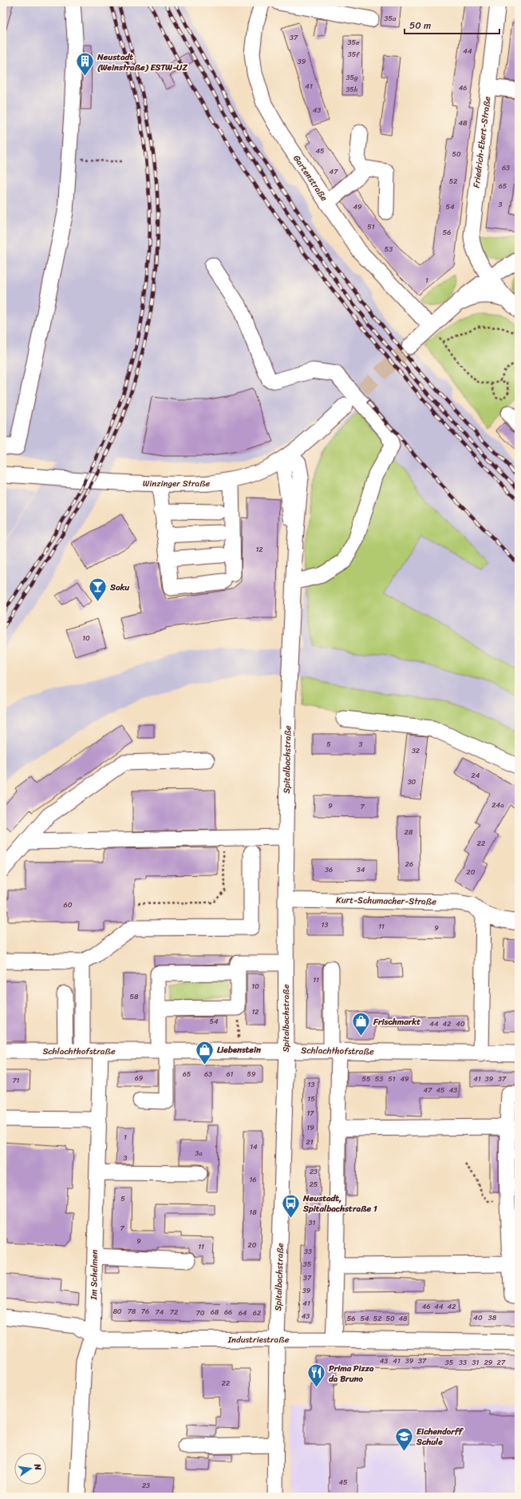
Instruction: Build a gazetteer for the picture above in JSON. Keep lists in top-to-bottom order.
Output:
{
  "streets": {
    "street": [
      "Friedrich-Ebert-Straße",
      "Gartenstraße",
      "Winzinger Straße",
      "Spitalbachstraße",
      "Kurt-Schumacher-Straße",
      "Schlachthofstraße",
      "Im Schelmen",
      "Industriestraße"
    ]
  },
  "crossings": [
    ["Winzinger Straße", "Spitalbachstraße"],
    ["Spitalbachstraße", "Kurt-Schumacher-Straße"],
    ["Spitalbachstraße", "Schlachthofstraße"],
    ["Spitalbachstraße", "Industriestraße"],
    ["Schlachthofstraße", "Im Schelmen"],
    ["Im Schelmen", "Industriestraße"]
  ],
  "places": {
    "building": ["Neustadt (Weinstraße) ESTW-UZ"],
    "bar": ["Soku"],
    "shop": ["Frischmarkt", "Liebenstein"],
    "bus stop": ["Neustadt, Spitalbachstraße 1"],
    "restaurant": ["Prima Pizza da Bruno"],
    "school or university": ["Eichendorff Schule"]
  },
  "house_numbers": [
    "35a",
    "37",
    "35e",
    "44",
    "35f",
    "39",
    "35g",
    "41",
    "46",
    "35h",
    "43",
    "48",
    "45",
    "50",
    "63",
    "47",
    "52",
    "65",
    "3",
    "49",
    "54",
    "51",
    "56",
    "53",
    "1",
    "12",
    "10",
    "5",
    "3",
    "32",
    "24",
    "30",
    "24a",
    "9",
    "7",
    "28",
    "22",
    "26",
    "36",
    "34",
    "20",
    "60",
    "13",
    "11",
    "9",
    "11",
    "10",
    "58",
    "12",
    "54",
    "44",
    "42",
    "40",
    "65",
    "63",
    "61",
    "59",
    "69",
    "55",
    "53",
    "51",
    "49",
    "41",
    "39",
    "37",
    "71",
    "13",
    "47",
    "45",
    "43",
    "15",
    "17",
    "19",
    "1",
    "21",
    "14",
    "3a",
    "3",
    "23",
    "16",
    "25",
    "5",
    "18",
    "31",
    "7",
    "9",
    "20",
    "11",
    "33",
    "35",
    "37",
    "39",
    "41",
    "46",
    "44",
    "42",
    "80",
    "78",
    "76",
    "74",
    "72",
    "68",
    "66",
    "70",
    "64",
    "62",
    "43",
    "40",
    "38",
    "56",
    "54",
    "52",
    "50",
    "48",
    "43",
    "41",
    "39",
    "37",
    "35",
    "33",
    "31",
    "29",
    "27",
    "22",
    "45",
    "23"
  ],
  "scale_bar": "50 m",
  "north": "right"
}
